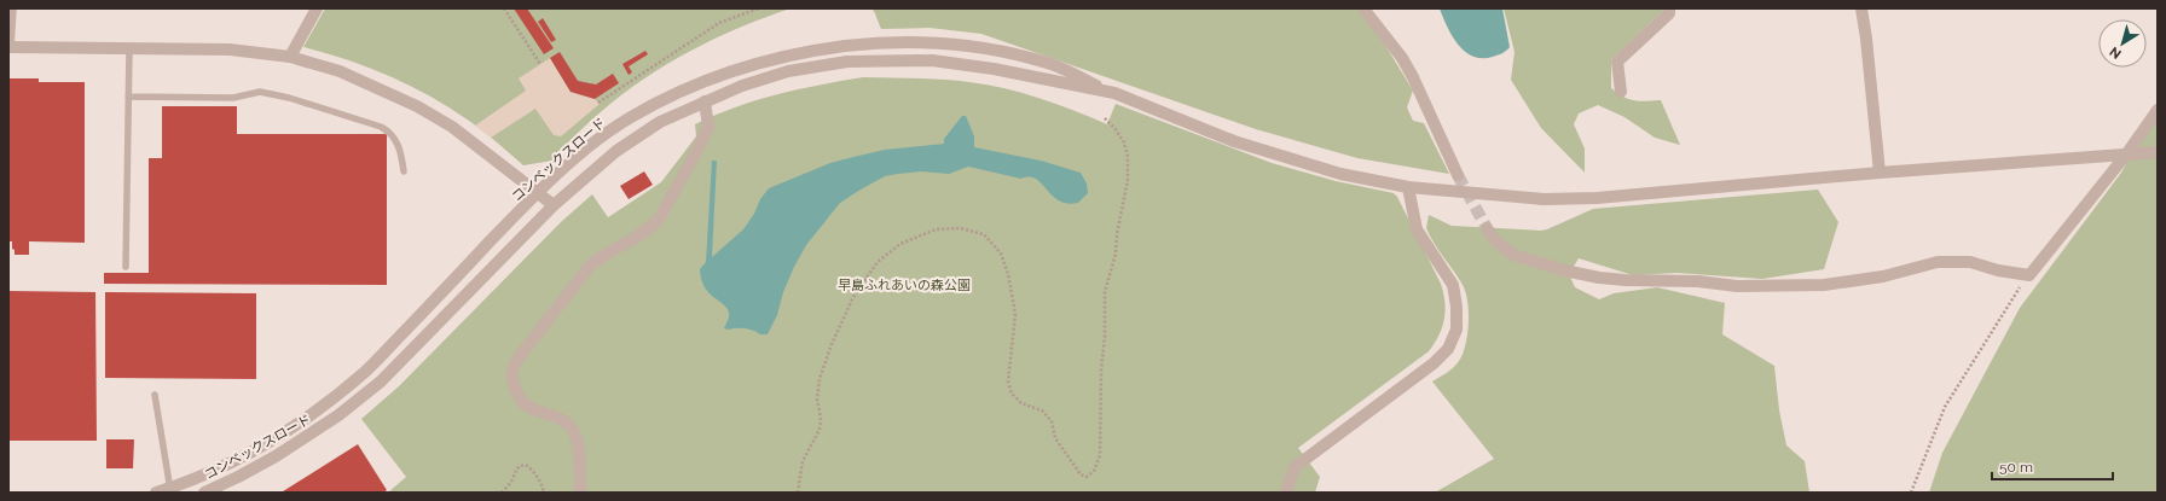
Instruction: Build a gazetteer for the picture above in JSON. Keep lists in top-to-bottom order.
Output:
{
  "streets": {
    "street": ["コンベックスロード"]
  },
  "parks": ["早島ふれあいの森公園"],
  "scale_bar": "50 m",
  "north": "bottom left"
}
